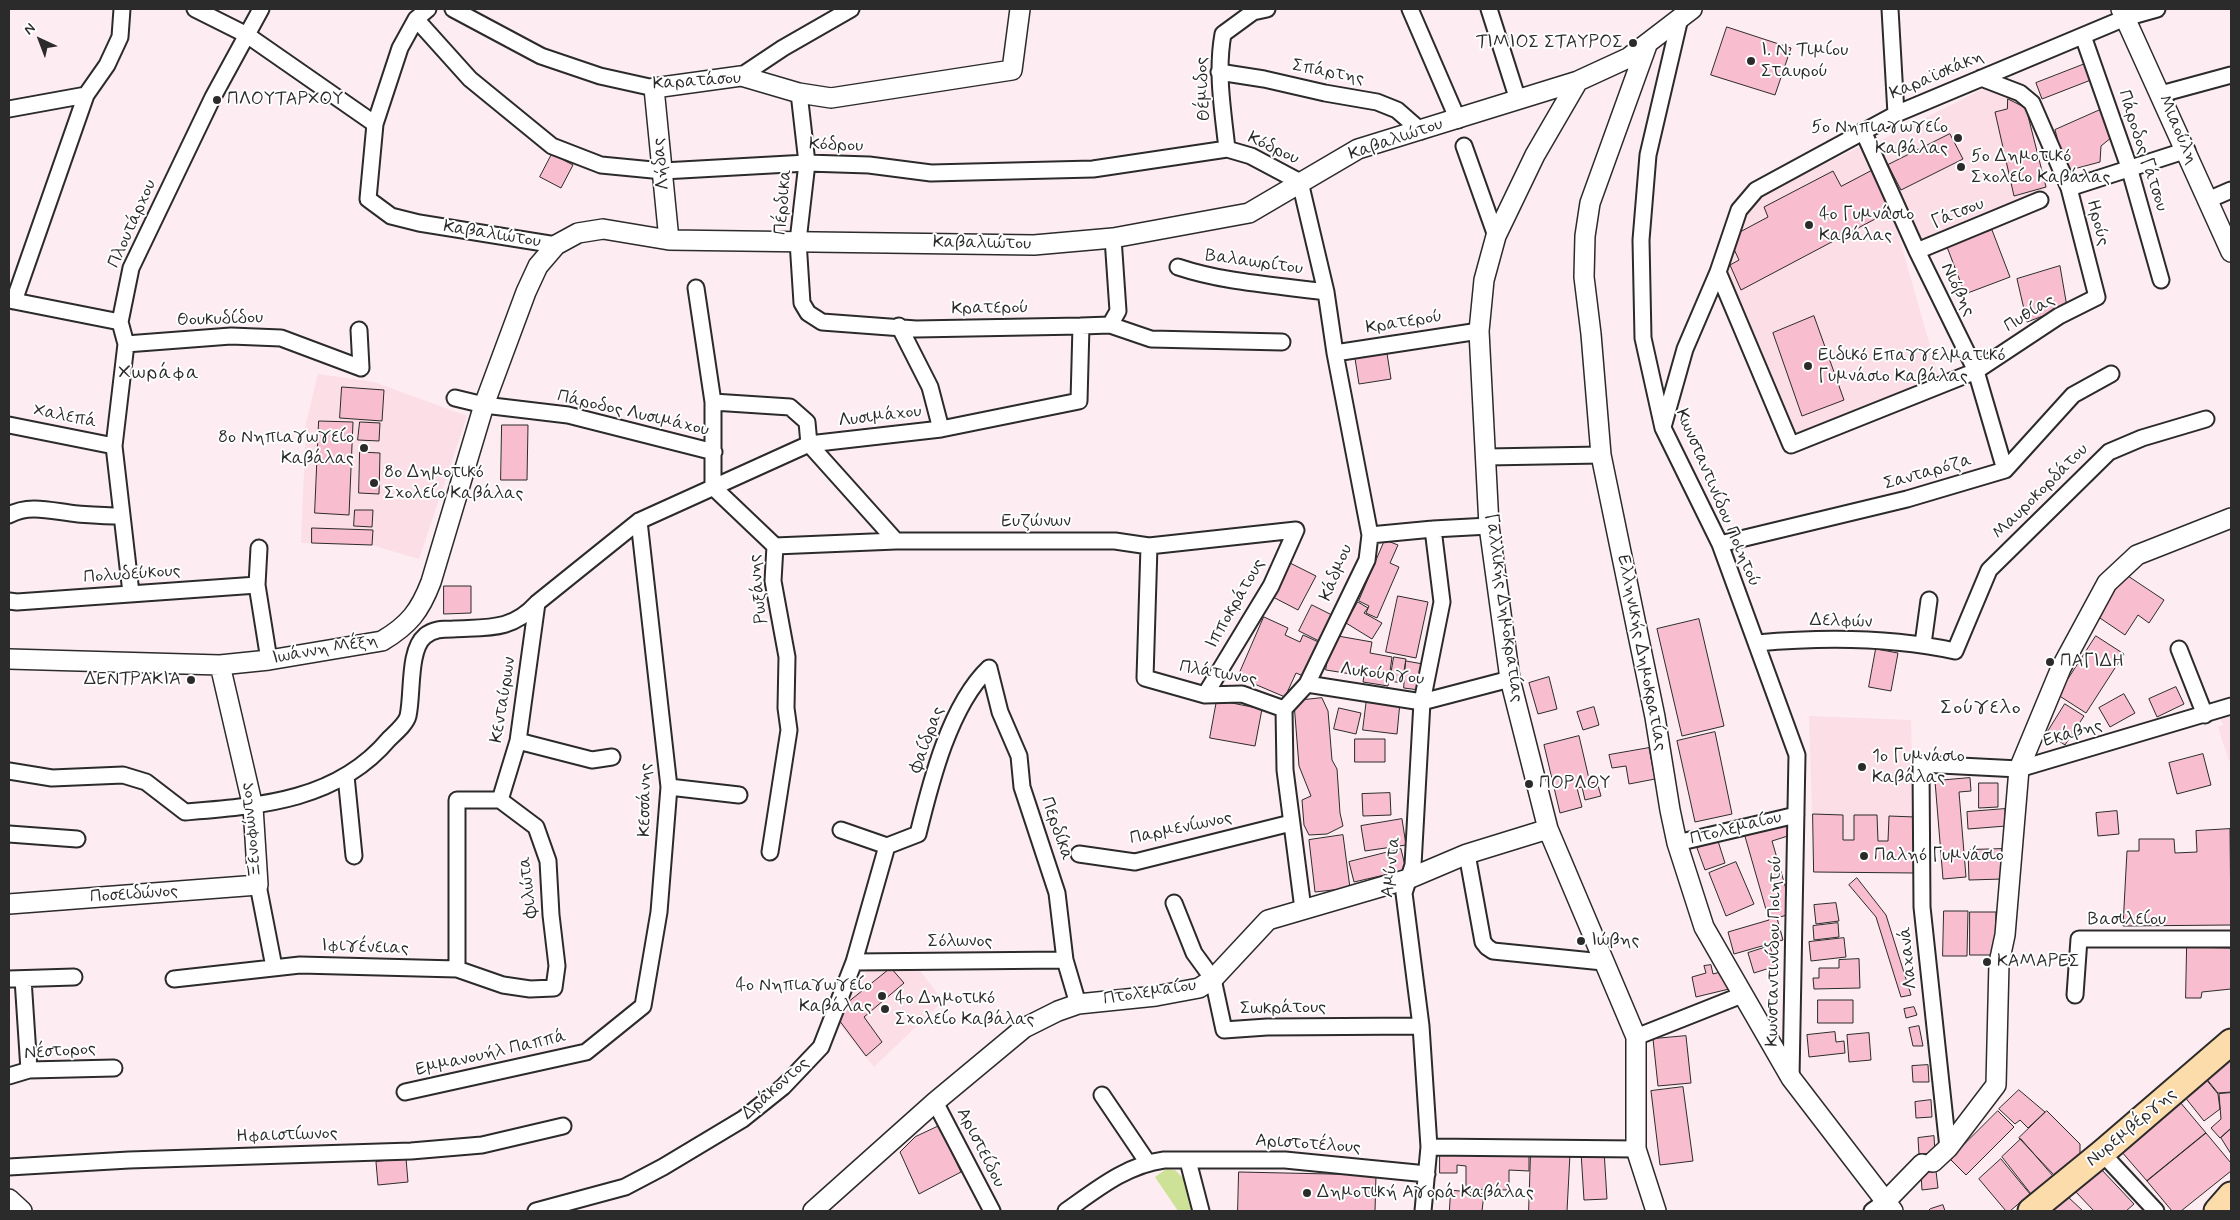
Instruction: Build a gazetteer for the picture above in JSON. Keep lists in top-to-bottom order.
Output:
{
  "streets": {
    "main road": ["Νυρεμβέργης"],
    "street": [
      "Σπάρτης",
      "Καραϊσκάκη",
      "Καρατάσου",
      "Θέμιδος",
      "Μιαούλη",
      "Καβαλιώτου",
      "Κόδρου",
      "Πάροδος Γάτσου",
      "Λήδας",
      "Πέρδικα",
      "Γάτσου",
      "Ηρούς",
      "Πλουτάρχου",
      "Βαλαωρίτου",
      "Νιόβης",
      "Κρατερού",
      "Πυθίας",
      "Θουκυδίδου",
      "Πάροδος Λυσιμάχου",
      "Χαλεπά",
      "Λυσιμάχου",
      "Σανταρόζα",
      "Μαυροκορδάτου",
      "Κωνσταντινίδου Ποιητού",
      "Ευζώνων",
      "Κάδμου",
      "Πολυδεύκους",
      "Ρωξάνης",
      "Ιπποκράτους",
      "Γαλλικής Δημοκρατίας",
      "Δελφών",
      "Ιωάννη Μέξη",
      "Ελληνικής Δημοκρατίας",
      "Πλάτωνος",
      "Λυκούργου",
      "Κενταύρων",
      "Εκάβης",
      "Φαίδρας",
      "Κεσσάνης",
      "Περδίκα",
      "Παρμενίωνος",
      "Πτολεμαίου",
      "Ξενοφώντος",
      "Αμύντα",
      "Φιλώτα",
      "Ποσειδώνος",
      "Βασιλείου",
      "Σόλωνος",
      "Ιφιγένειας",
      "Λαχανά",
      "Σωκράτους",
      "Νέστορος",
      "Εμμανουήλ Παππά",
      "Δράκοντος",
      "Ηφαιστίωνος",
      "Αριστοτέλους",
      "Αριστείδου"
    ]
  },
  "crossings": [
    ["Σπάρτης", "Θέμιδος"],
    ["Σπάρτης", "Καβαλιώτου"],
    ["Καραϊσκάκη", "Μιαούλη"],
    ["Καραϊσκάκη", "Πάροδος Γάτσου"],
    ["Καραϊσκάκη", "Ηρούς"],
    ["Καραϊσκάκη", "Νιόβης"],
    ["Καραϊσκάκη", "Πυθίας"],
    ["Καραϊσκάκη", "Κωνσταντινίδου Ποιητού"],
    ["Καρατάσου", "Λήδας"],
    ["Καρατάσου", "Πέρδικα"],
    ["Θέμιδος", "Κόδρου"],
    ["Καβαλιώτου", "Κόδρου"],
    ["Καβαλιώτου", "Λήδας"],
    ["Καβαλιώτου", "Πέρδικα"],
    ["Καβαλιώτου", "Κάδμου"],
    ["Καβαλιώτου", "Γαλλικής Δημοκρατίας"],
    ["Καβαλιώτου", "Ιωάννη Μέξη"],
    ["Κόδρου", "Λήδας"],
    ["Κόδρου", "Πέρδικα"],
    ["Κόδρου", "Κάδμου"],
    ["Πέρδικα", "Κρατερού"],
    ["Γάτσου", "Νιόβης"],
    ["Ηρούς", "Πυθίας"],
    ["Πλουτάρχου", "Θουκυδίδου"],
    ["Πλουτάρχου", "Χαλεπά"],
    ["Πλουτάρχου", "Πολυδεύκους"],
    ["Βαλαωρίτου", "Κάδμου"],
    ["Νιόβης", "Πυθίας"],
    ["Νιόβης", "Σανταρόζα"],
    ["Κρατερού", "Λυσιμάχου"],
    ["Κρατερού", "Κάδμου"],
    ["Κρατερού", "Γαλλικής Δημοκρατίας"],
    ["Πάροδος Λυσιμάχου", "Ιωάννη Μέξη"],
    ["Λυσιμάχου", "Ρωξάνης"],
    ["Λυσιμάχου", "Κενταύρων"],
    ["Λυσιμάχου", "Κεσσάνης"],
    ["Λυσιμάχου", "Ξενοφώντος"],
    ["Σανταρόζα", "Κωνσταντινίδου Ποιητού"],
    ["Μαυροκορδάτου", "Δελφών"],
    ["Κωνσταντινίδου Ποιητού", "Δελφών"],
    ["Κωνσταντινίδου Ποιητού", "Ελληνικής Δημοκρατίας"],
    ["Κωνσταντινίδου Ποιητού", "Πτολεμαίου"],
    ["Ευζώνων", "Ρωξάνης"],
    ["Ευζώνων", "Ιπποκράτους"],
    ["Ευζώνων", "Πλάτωνος"],
    ["Κάδμου", "Πλάτωνος"],
    ["Κάδμου", "Λυκούργου"],
    ["Ιπποκράτους", "Πλάτωνος"],
    ["Γαλλικής Δημοκρατίας", "Λυκούργου"],
    ["Γαλλικής Δημοκρατίας", "Πτολεμαίου"],
    ["Ιωάννη Μέξη", "Ξενοφώντος"],
    ["Ελληνικής Δημοκρατίας", "Πτολεμαίου"],
    ["Λυκούργου", "Αμύντα"],
    ["Κενταύρων", "Φιλώτα"],
    ["Εκάβης", "Λαχανά"],
    ["Φαίδρας", "Περδίκα"],
    ["Φαίδρας", "Δράκοντος"],
    ["Κεσσάνης", "Εμμανουήλ Παππά"],
    ["Περδίκα", "Πτολεμαίου"],
    ["Περδίκα", "Σόλωνος"],
    ["Πτολεμαίου", "Αμύντα"],
    ["Πτολεμαίου", "Σωκράτους"],
    ["Πτολεμαίου", "Αριστείδου"],
    ["Ξενοφώντος", "Ποσειδώνος"],
    ["Ξενοφώντος", "Ιφιγένειας"],
    ["Αμύντα", "Σωκράτους"],
    ["Αμύντα", "Αριστοτέλους"],
    ["Φιλώτα", "Ιφιγένειας"],
    ["Σόλωνος", "Δράκοντος"]
  ],
  "districts": ["Χωράφα", "Σούγελο"],
  "places": [
    "ΤΙΜΙΟΣ ΣΤΑΥΡΟΣ",
    "Ι. Ν. Τιμίου Σταυρού",
    "ΠΛΟΥΤΑΡΧΟΥ",
    "5ο Νηπιαγωγείο Καβάλας",
    "5ο Δημοτικό Σχολείο Καβάλας",
    "4ο Γυμνάσιο Καβάλας",
    "Ειδικό Επαγγελματικό Γυμνάσιο Καβάλας",
    "8ο Νηπιαγωγείο Καβάλας",
    "8ο Δημοτικό Σχολείο Καβάλας",
    "ΠΑΓΙΔΗ",
    "ΔΕΝΤΡΑΚΙΑ",
    "1ο Γυμνάσιο Καβάλας",
    "ΠΟΡΛΟΥ",
    "Παληό Γυμνάσιο",
    "Ιώβης",
    "ΚΑΜΑΡΕΣ",
    "4ο Νηπιαγωγείο Καβάλας",
    "4ο Δημοτικό Σχολείο Καβάλας",
    "Δημοτική Αγορά Καβάλας"
  ],
  "north": "top left"
}
